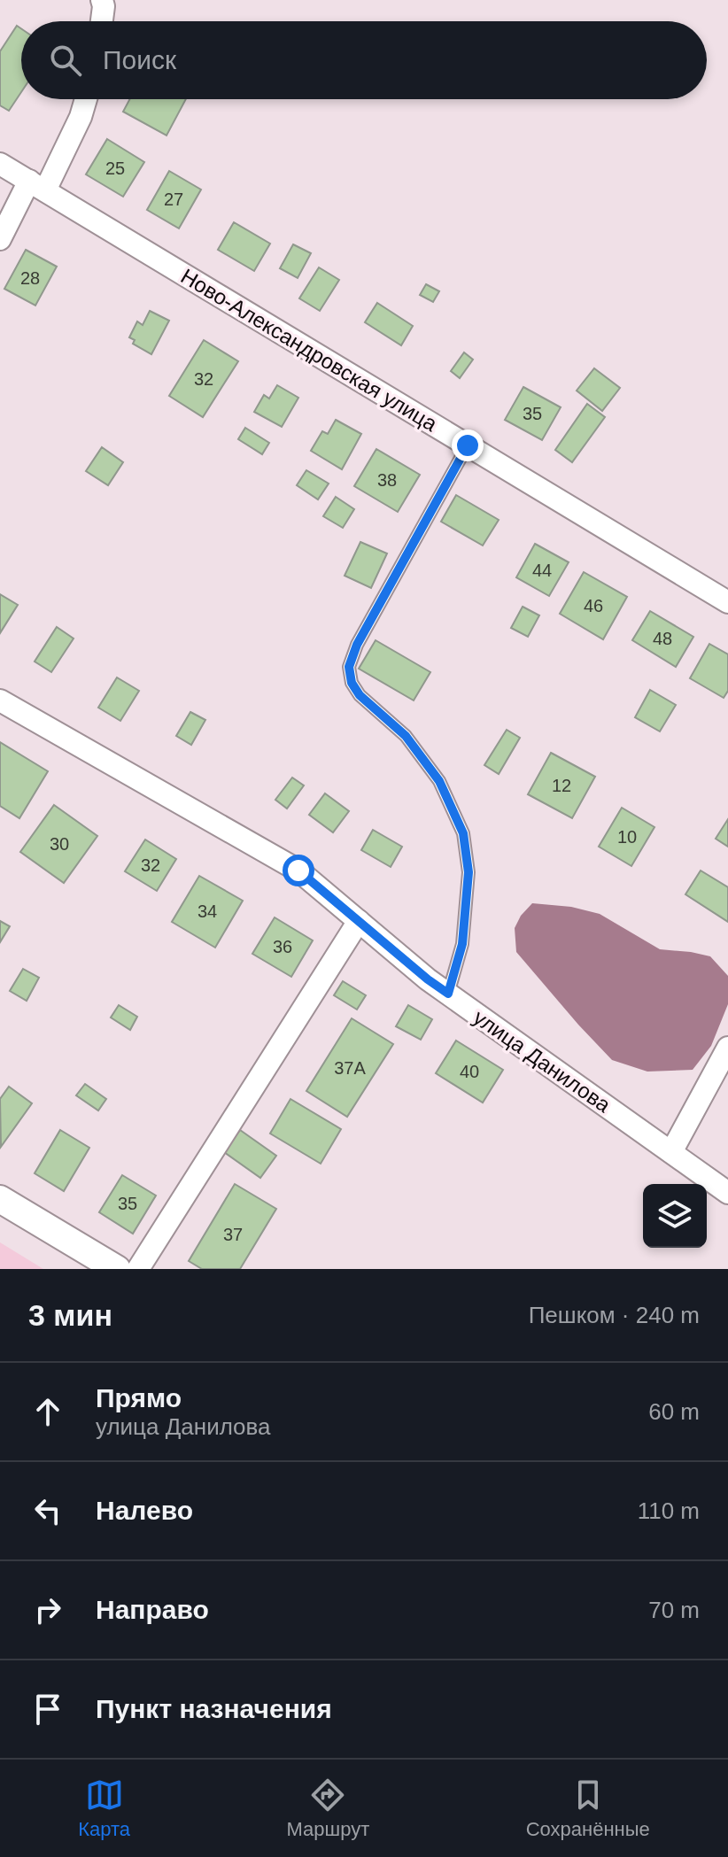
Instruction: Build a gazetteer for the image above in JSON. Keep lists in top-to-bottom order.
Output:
{
  "streets": {
    "street": ["Ново-Александровская улица", "улица Данилова"]
  },
  "house_numbers": [
    "25",
    "27",
    "28",
    "32",
    "35",
    "38",
    "44",
    "46",
    "48",
    "12",
    "10",
    "30",
    "32",
    "34",
    "36",
    "37А",
    "40",
    "35",
    "37"
  ],
  "page": {
    "search": "Поиск",
    "heading": ["3 мин", "Пешком · 240 m"],
    "list": [
      ["Прямо", "улица Данилова", "60 m"],
      ["Налево", "110 m"],
      ["Направо", "70 m"],
      "Пункт назначения"
    ],
    "nav": ["Карта", "Маршрут", "Сохранённые"]
  }
}
